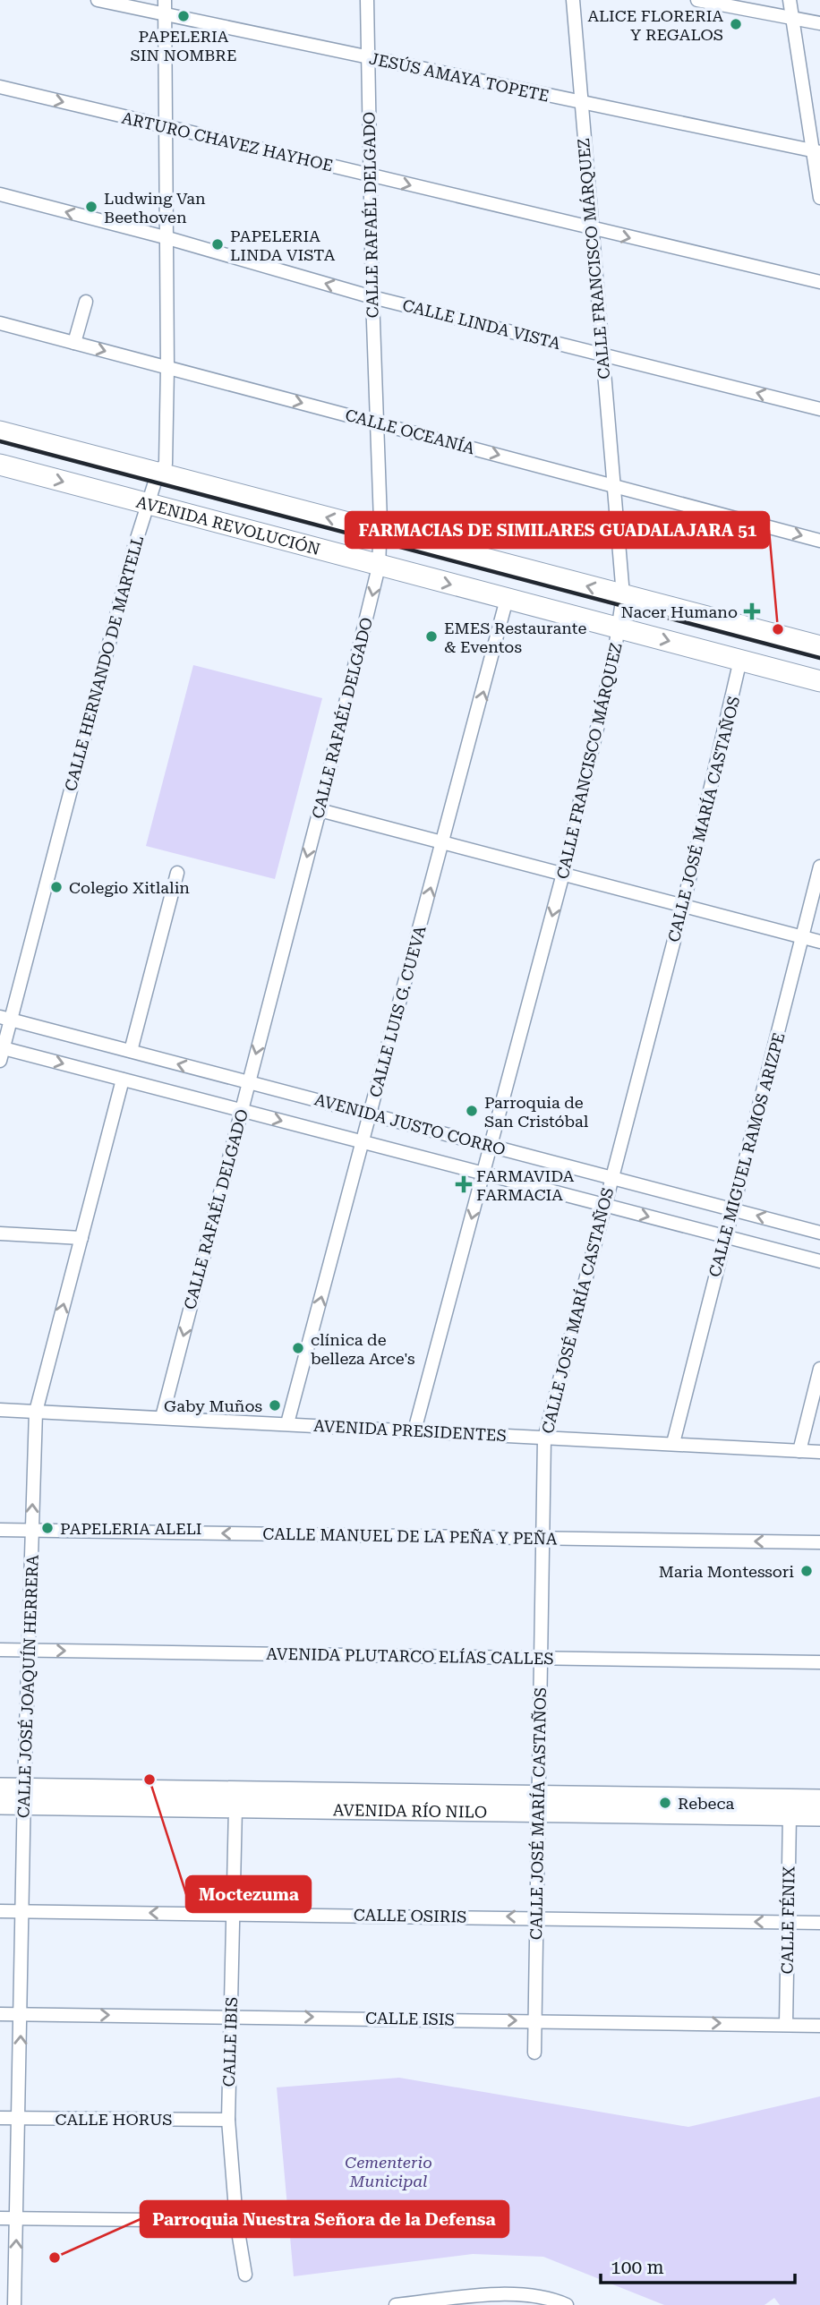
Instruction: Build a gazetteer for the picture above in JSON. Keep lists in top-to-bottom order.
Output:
{
  "streets": {
    "main road": ["AVENIDA REVOLUCIÓN", "AVENIDA RÍO NILO"],
    "street": [
      "JESÚS AMAYA TOPETE",
      "ARTURO CHAVEZ HAYHOE",
      "CALLE RAFAÉL DELGADO",
      "CALLE FRANCISCO MÁRQUEZ",
      "CALLE LINDA VISTA",
      "CALLE OCEANÍA",
      "CALLE HERNANDO DE MARTELL",
      "CALLE JOSÉ MARÍA CASTAÑOS",
      "CALLE LUIS G. CUEVA",
      "AVENIDA JUSTO CORRO",
      "CALLE MIGUEL RAMOS ARIZPE",
      "AVENIDA PRESIDENTES",
      "CALLE MANUEL DE LA PEÑA Y PEÑA",
      "AVENIDA PLUTARCO ELÍAS CALLES",
      "CALLE JOSÉ JOAQUÍN HERRERA",
      "CALLE OSIRIS",
      "CALLE FÉNIX",
      "CALLE ISIS",
      "CALLE IBIS",
      "CALLE HORUS"
    ]
  },
  "crossings": [
    ["JESÚS AMAYA TOPETE", "CALLE RAFAÉL DELGADO"],
    ["JESÚS AMAYA TOPETE", "CALLE FRANCISCO MÁRQUEZ"],
    ["JESÚS AMAYA TOPETE", "CALLE HERNANDO DE MARTELL"],
    ["ARTURO CHAVEZ HAYHOE", "CALLE RAFAÉL DELGADO"],
    ["ARTURO CHAVEZ HAYHOE", "CALLE FRANCISCO MÁRQUEZ"],
    ["ARTURO CHAVEZ HAYHOE", "CALLE HERNANDO DE MARTELL"],
    ["CALLE RAFAÉL DELGADO", "CALLE LINDA VISTA"],
    ["CALLE RAFAÉL DELGADO", "CALLE OCEANÍA"],
    ["CALLE RAFAÉL DELGADO", "AVENIDA REVOLUCIÓN"],
    ["CALLE RAFAÉL DELGADO", "AVENIDA JUSTO CORRO"],
    ["CALLE RAFAÉL DELGADO", "AVENIDA PRESIDENTES"],
    ["CALLE FRANCISCO MÁRQUEZ", "CALLE LINDA VISTA"],
    ["CALLE FRANCISCO MÁRQUEZ", "CALLE OCEANÍA"],
    ["CALLE FRANCISCO MÁRQUEZ", "AVENIDA REVOLUCIÓN"],
    ["CALLE FRANCISCO MÁRQUEZ", "AVENIDA JUSTO CORRO"],
    ["CALLE FRANCISCO MÁRQUEZ", "AVENIDA PRESIDENTES"],
    ["CALLE LINDA VISTA", "CALLE HERNANDO DE MARTELL"],
    ["CALLE OCEANÍA", "CALLE HERNANDO DE MARTELL"],
    ["AVENIDA REVOLUCIÓN", "CALLE HERNANDO DE MARTELL"],
    ["AVENIDA REVOLUCIÓN", "CALLE JOSÉ MARÍA CASTAÑOS"],
    ["AVENIDA REVOLUCIÓN", "CALLE LUIS G. CUEVA"],
    ["CALLE HERNANDO DE MARTELL", "AVENIDA JUSTO CORRO"],
    ["CALLE JOSÉ MARÍA CASTAÑOS", "AVENIDA JUSTO CORRO"],
    ["CALLE JOSÉ MARÍA CASTAÑOS", "AVENIDA PRESIDENTES"],
    ["CALLE JOSÉ MARÍA CASTAÑOS", "CALLE MANUEL DE LA PEÑA Y PEÑA"],
    ["CALLE JOSÉ MARÍA CASTAÑOS", "AVENIDA PLUTARCO ELÍAS CALLES"],
    ["CALLE JOSÉ MARÍA CASTAÑOS", "AVENIDA RÍO NILO"],
    ["CALLE JOSÉ MARÍA CASTAÑOS", "CALLE OSIRIS"],
    ["CALLE JOSÉ MARÍA CASTAÑOS", "CALLE ISIS"],
    ["CALLE LUIS G. CUEVA", "AVENIDA JUSTO CORRO"],
    ["CALLE LUIS G. CUEVA", "AVENIDA PRESIDENTES"],
    ["AVENIDA JUSTO CORRO", "CALLE MIGUEL RAMOS ARIZPE"],
    ["AVENIDA JUSTO CORRO", "CALLE JOSÉ JOAQUÍN HERRERA"],
    ["CALLE MIGUEL RAMOS ARIZPE", "AVENIDA PRESIDENTES"],
    ["AVENIDA PRESIDENTES", "CALLE JOSÉ JOAQUÍN HERRERA"],
    ["CALLE MANUEL DE LA PEÑA Y PEÑA", "CALLE JOSÉ JOAQUÍN HERRERA"],
    ["AVENIDA PLUTARCO ELÍAS CALLES", "CALLE JOSÉ JOAQUÍN HERRERA"],
    ["CALLE JOSÉ JOAQUÍN HERRERA", "AVENIDA RÍO NILO"],
    ["CALLE JOSÉ JOAQUÍN HERRERA", "CALLE OSIRIS"],
    ["CALLE JOSÉ JOAQUÍN HERRERA", "CALLE ISIS"],
    ["CALLE JOSÉ JOAQUÍN HERRERA", "CALLE HORUS"],
    ["AVENIDA RÍO NILO", "CALLE FÉNIX"],
    ["AVENIDA RÍO NILO", "CALLE IBIS"],
    ["CALLE OSIRIS", "CALLE FÉNIX"],
    ["CALLE OSIRIS", "CALLE IBIS"],
    ["CALLE FÉNIX", "CALLE ISIS"],
    ["CALLE ISIS", "CALLE IBIS"],
    ["CALLE IBIS", "CALLE HORUS"]
  ],
  "one_way": [
    "ARTURO CHAVEZ HAYHOE",
    "CALLE RAFAÉL DELGADO",
    "CALLE FRANCISCO MÁRQUEZ",
    "CALLE LINDA VISTA",
    "CALLE OCEANÍA",
    "CALLE LUIS G. CUEVA",
    "CALLE MANUEL DE LA PEÑA Y PEÑA",
    "AVENIDA PLUTARCO ELÍAS CALLES",
    "CALLE JOSÉ JOAQUÍN HERRERA",
    "CALLE OSIRIS",
    "CALLE ISIS"
  ],
  "parks": ["Cementerio Municipal"],
  "places": {
    "other": [
      "PAPELERIA SIN NOMBRE",
      "ALICE FLORERIA Y REGALOS",
      "Ludwing Van Beethoven",
      "PAPELERIA LINDA VISTA",
      "FARMACIAS DE SIMILARES GUADALAJARA 51",
      "EMES Restaurante & Eventos",
      "Colegio Xitlalin",
      "Parroquia de San Cristóbal",
      "clínica de belleza Arce's",
      "Gaby Muños",
      "PAPELERIA ALELI",
      "Maria Montessori",
      "Moctezuma",
      "Rebeca",
      "Parroquia Nuestra Señora de la Defensa"
    ],
    "health": ["Nacer Humano", "FARMAVIDA FARMACIA"]
  },
  "scale_bar": "100 m"
}
